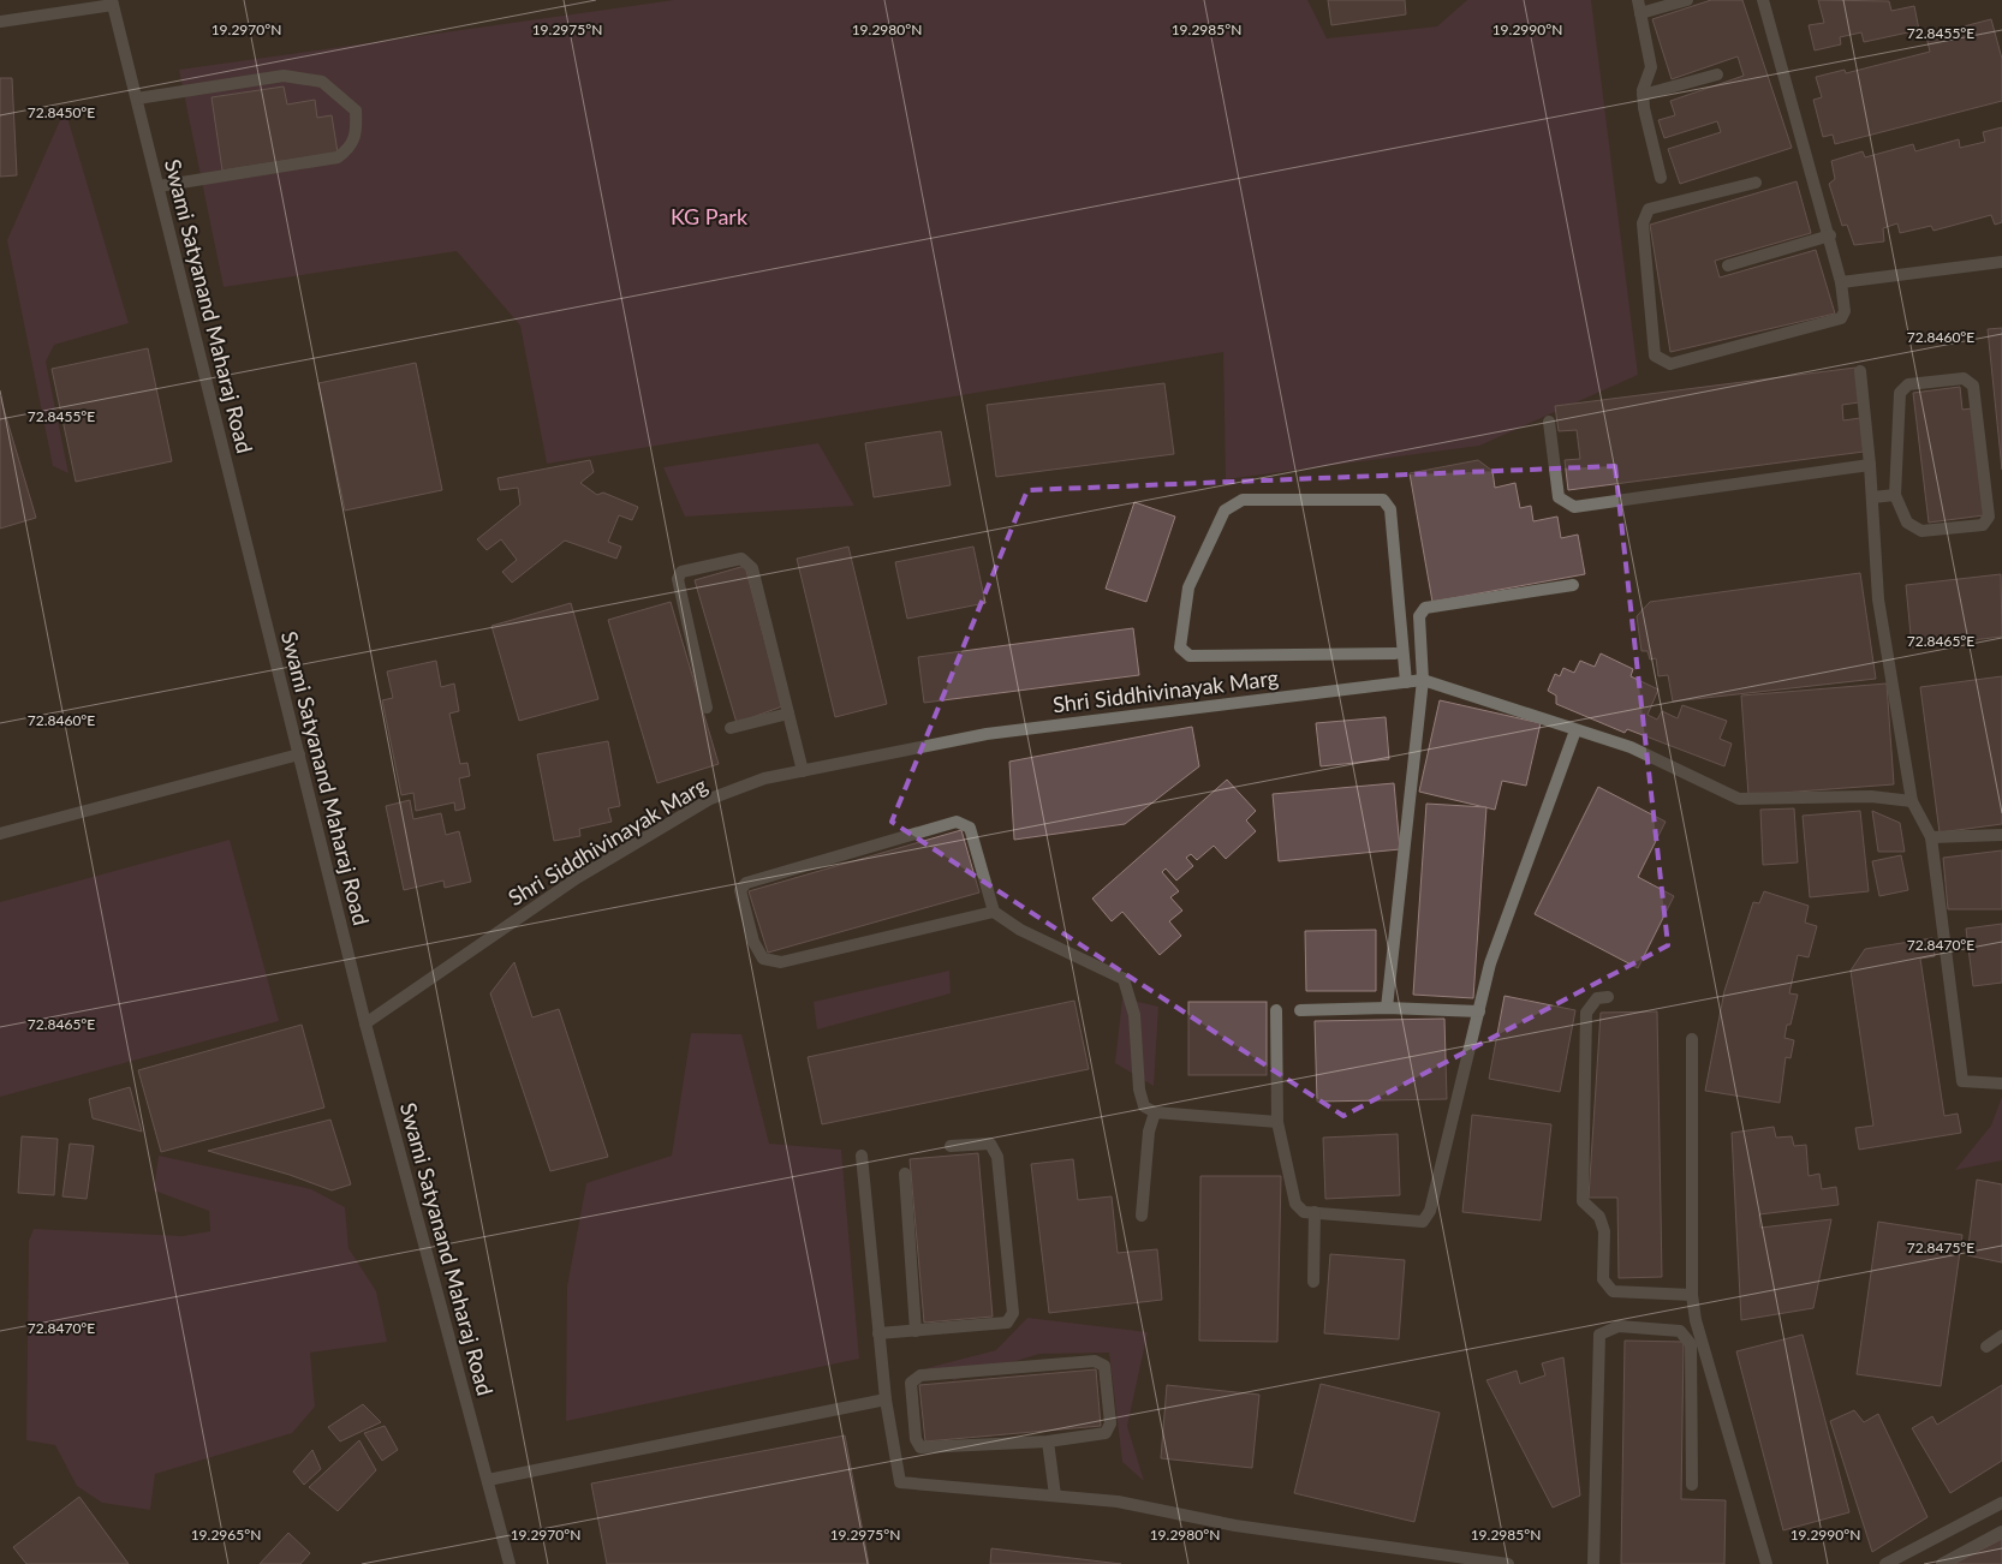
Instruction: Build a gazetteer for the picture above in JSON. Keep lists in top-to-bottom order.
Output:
{
  "streets": {
    "street": ["Swami Satyanand Maharaj Road", "Shri Siddhivinayak Marg"]
  },
  "crossings": [
    ["Swami Satyanand Maharaj Road", "Shri Siddhivinayak Marg"]
  ],
  "parks": ["KG Park"],
  "coordinates": [
    "19.2970°N",
    "19.2975°N",
    "19.2980°N",
    "19.2985°N",
    "19.2990°N",
    "72.8455°E",
    "72.8450°E",
    "72.8460°E",
    "72.8465°E",
    "72.8470°E",
    "72.8475°E",
    "19.2965°N"
  ]
}
